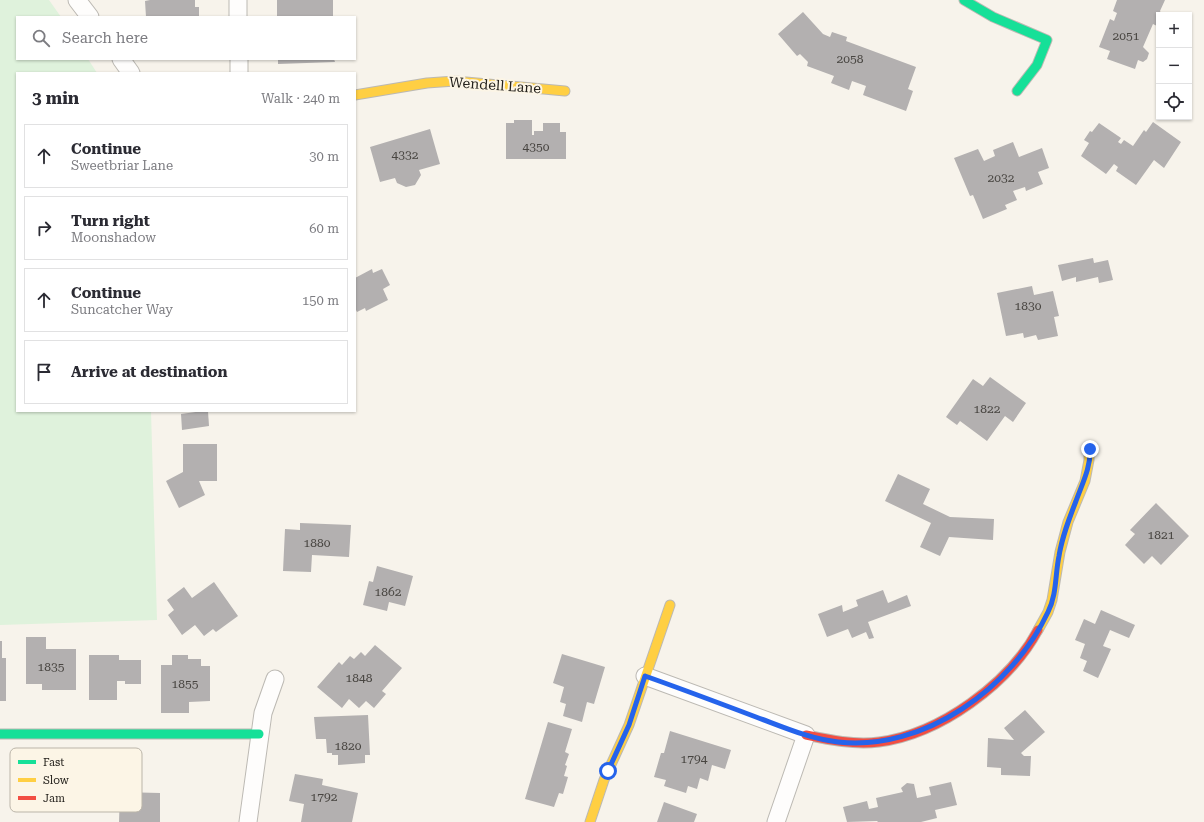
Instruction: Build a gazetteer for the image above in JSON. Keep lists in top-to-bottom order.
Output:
{
  "streets": {
    "street": ["Wendell Lane"]
  },
  "house_numbers": [
    "2051",
    "2058",
    "4350",
    "4332",
    "2032",
    "1830",
    "1822",
    "1821",
    "1880",
    "1862",
    "1835",
    "1848",
    "1855",
    "1820",
    "1794",
    "1792"
  ],
  "legend": ["Fast", "Slow", "Jam"],
  "page": {
    "map_buttons": ["+", "−"],
    "search": "Search here",
    "heading": ["3 min", "Walk · 240 m"],
    "list": [
      ["Continue", "Sweetbriar Lane", "30 m"],
      ["Turn right", "Moonshadow", "60 m"],
      ["Continue", "Suncatcher Way", "150 m"],
      "Arrive at destination"
    ]
  }
}
